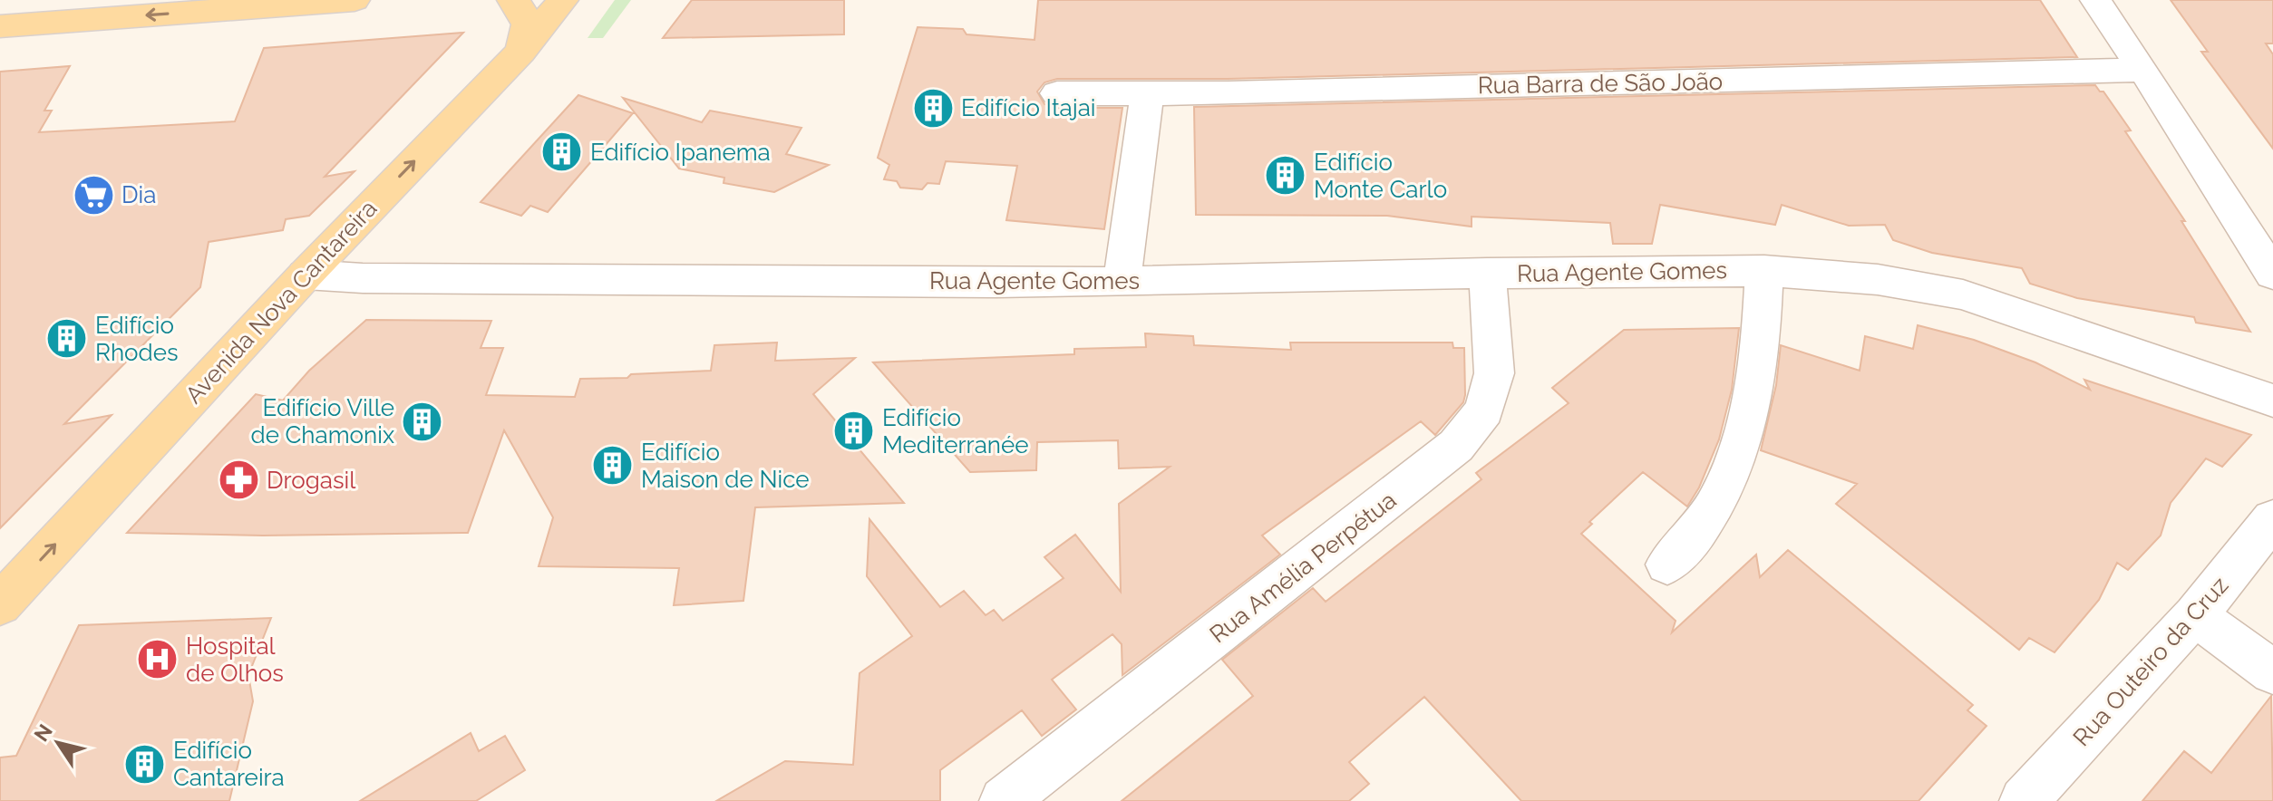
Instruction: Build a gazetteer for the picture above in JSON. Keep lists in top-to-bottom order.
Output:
{
  "streets": {
    "main road": ["Avenida Nova Cantareira"],
    "street": [
      "Rua Barra de São João",
      "Rua Agente Gomes",
      "Rua Amélia Perpétua",
      "Rua Outeiro da Cruz"
    ]
  },
  "crossings": [
    ["Rua Agente Gomes", "Avenida Nova Cantareira"],
    ["Rua Agente Gomes", "Rua Amélia Perpétua"]
  ],
  "one_way": ["Avenida Nova Cantareira"],
  "places": {
    "building": [
      "Edifício Itajai",
      "Edifício Ipanema",
      "Edifício Monte Carlo",
      "Edifício Rhodes",
      "Edifício Ville de Chamonix",
      "Edifício Mediterranée",
      "Edifício Maison de Nice",
      "Edifício Cantareira"
    ],
    "supermarket": ["Dia"],
    "pharmacy": ["Drogasil"],
    "hospital": ["Hospital de Olhos"]
  },
  "north": "top left"
}
